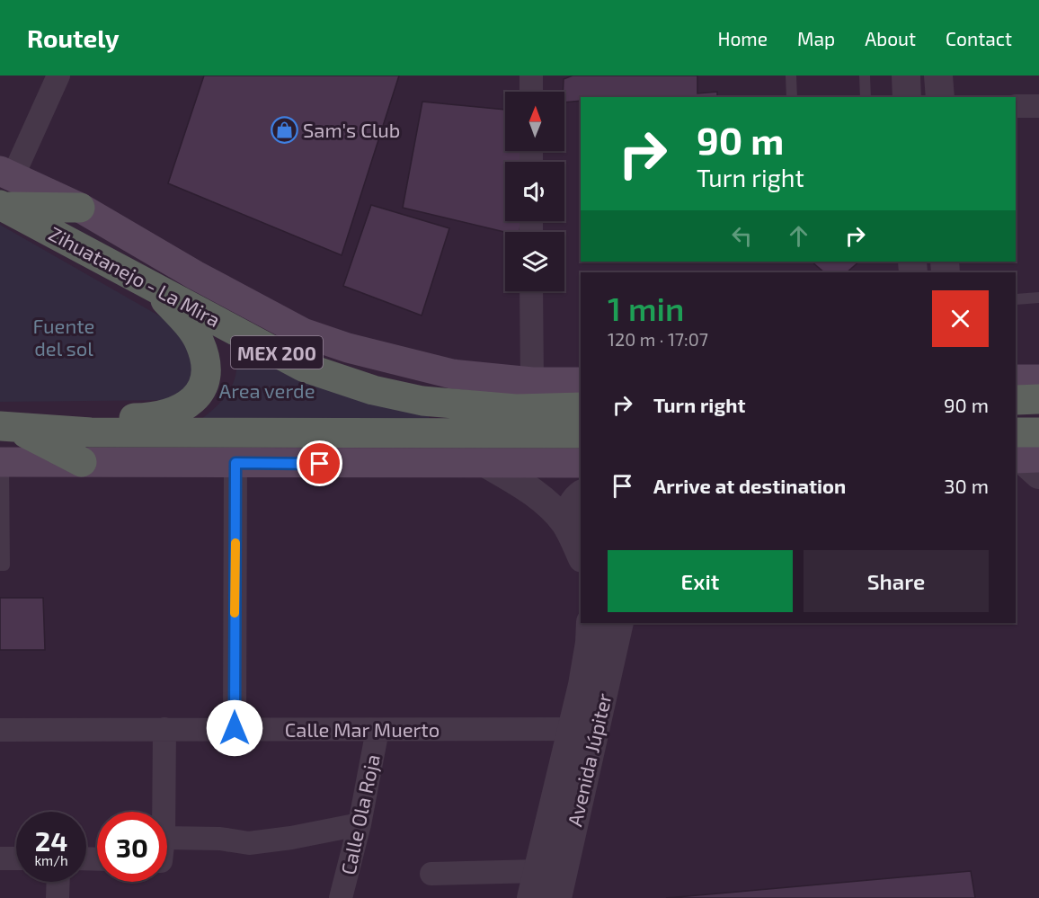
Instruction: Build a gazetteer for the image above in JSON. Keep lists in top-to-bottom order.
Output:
{
  "streets": {
    "highway": ["Zihuatanejo - La Mira", "MEX 200"],
    "street": ["Calle Mar Muerto", "Avenida Júpiter", "Calle Ola Roja"]
  },
  "crossings": [
    ["Calle Mar Muerto", "Avenida Júpiter"],
    ["Calle Mar Muerto", "Calle Ola Roja"]
  ],
  "parks": ["Fuente del sol", "Area verde"],
  "places": {
    "shop": ["Sam's Club"]
  },
  "north": "top",
  "page": {
    "header": "Routely",
    "nav": [
      "Home",
      "Map",
      "About",
      "Contact"
    ],
    "turn": ["90 m", "Turn right"],
    "heading": ["1 min", "120 m · 17:07"],
    "list": [
      {
        "name": "Turn right",
        "value": "90 m"
      },
      {
        "name": "Arrive at destination",
        "value": "30 m"
      }
    ],
    "buttons": ["Exit", "Share"],
    "speed": "24 km/h",
    "limit": "30"
  }
}
